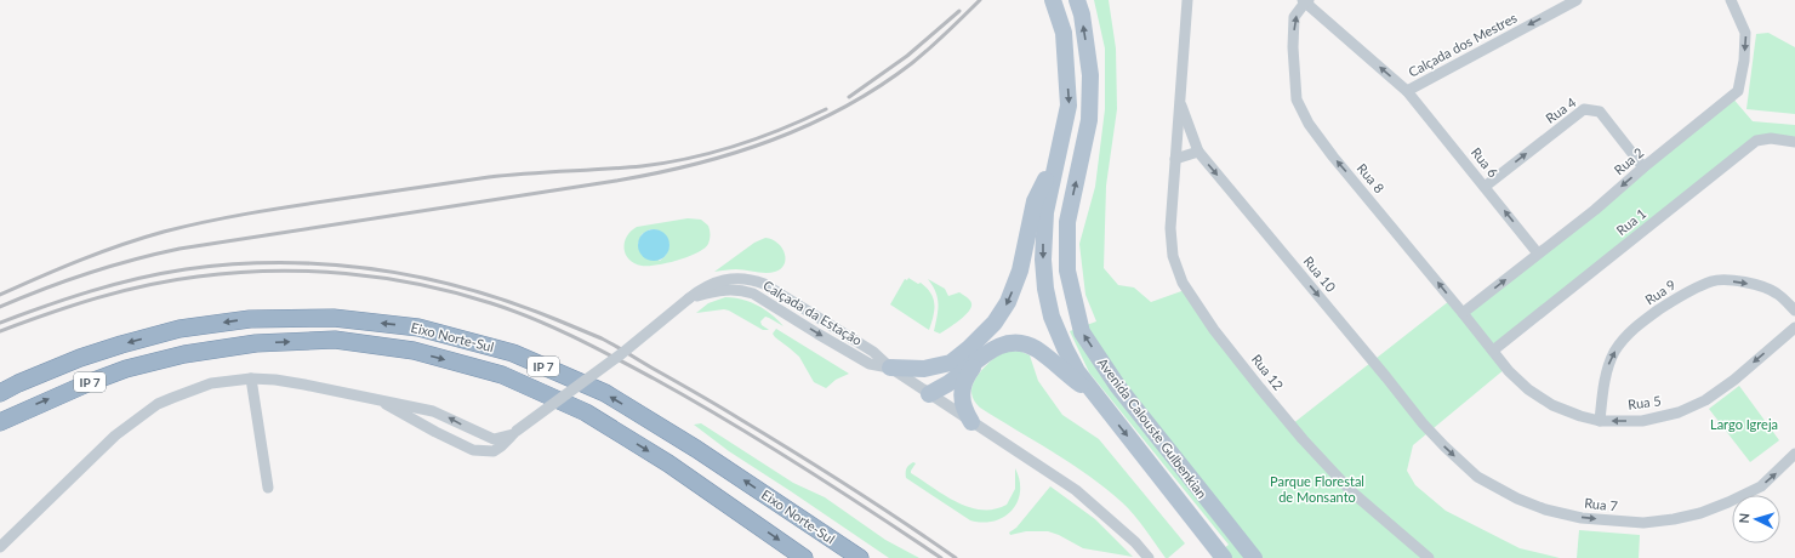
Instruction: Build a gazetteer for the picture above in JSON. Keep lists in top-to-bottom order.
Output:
{
  "streets": {
    "highway": ["Eixo Norte-Sul", "IP 7"],
    "main road": ["Avenida Calouste Gulbenkian"],
    "street": [
      "Calçada dos Mestres",
      "Rua 4",
      "Rua 2",
      "Rua 6",
      "Rua 8",
      "Rua 1",
      "Rua 10",
      "Rua 9",
      "Calçada da Estação",
      "Rua 12",
      "Rua 5",
      "Rua 7"
    ]
  },
  "crossings": [
    ["Calçada dos Mestres", "Rua 6"],
    ["Calçada dos Mestres", "Rua 8"],
    ["Rua 4", "Rua 2"],
    ["Rua 4", "Rua 6"],
    ["Rua 2", "Rua 6"],
    ["Rua 2", "Rua 8"],
    ["Rua 8", "Rua 1"],
    ["Rua 8", "Rua 5"],
    ["Rua 1", "Rua 5"],
    ["Rua 10", "Rua 12"],
    ["Rua 10", "Rua 7"],
    ["Rua 9", "Rua 5"]
  ],
  "one_way": [
    "Calçada dos Mestres",
    "Rua 6",
    "Rua 8",
    "Rua 10",
    "Rua 5",
    "Rua 7"
  ],
  "parks": ["Largo Igreja", "Parque Florestal de Monsanto"],
  "north": "left"
}
